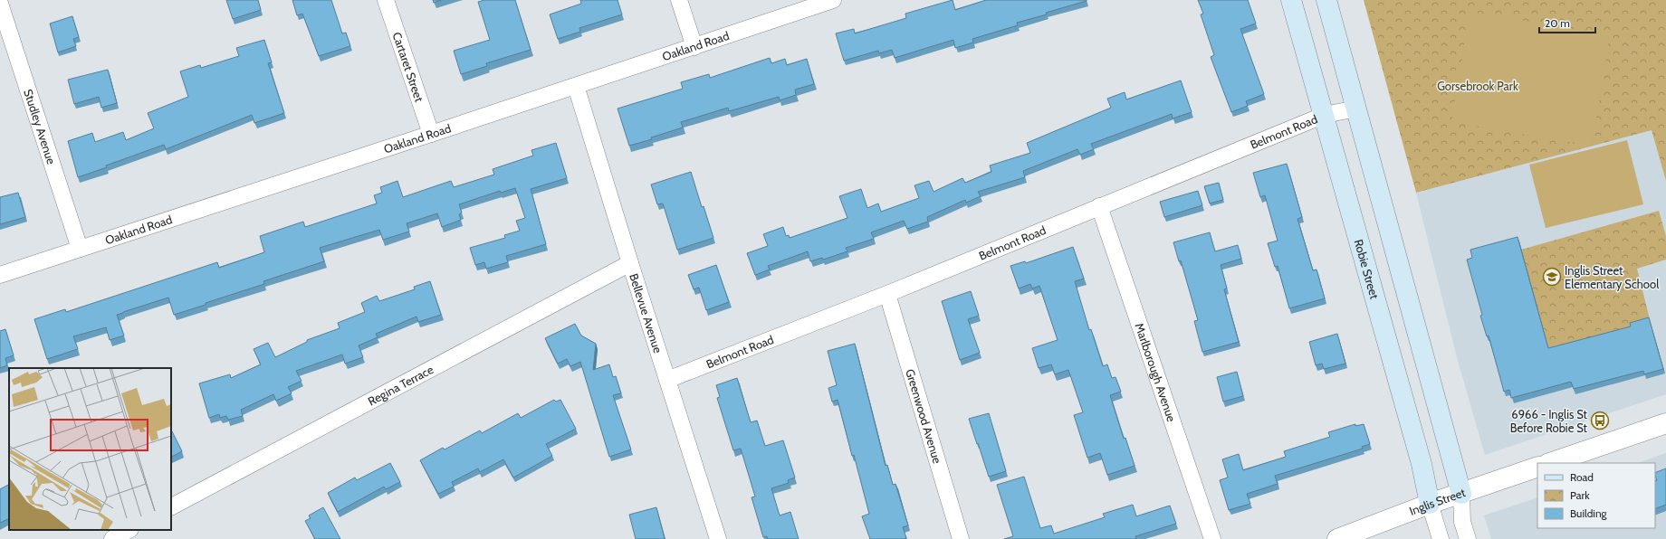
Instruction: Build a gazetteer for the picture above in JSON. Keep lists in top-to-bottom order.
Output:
{
  "streets": {
    "main road": ["Robie Street"],
    "street": [
      "Oakland Road",
      "Cartaret Street",
      "Studley Avenue",
      "Belmont Road",
      "Bellevue Avenue",
      "Marlborough Avenue",
      "Regina Terrace",
      "Greenwood Avenue",
      "Inglis Street"
    ]
  },
  "crossings": [
    ["Oakland Road", "Cartaret Street"],
    ["Oakland Road", "Studley Avenue"],
    ["Oakland Road", "Bellevue Avenue"],
    ["Belmont Road", "Robie Street"],
    ["Belmont Road", "Bellevue Avenue"],
    ["Belmont Road", "Marlborough Avenue"],
    ["Belmont Road", "Greenwood Avenue"],
    ["Robie Street", "Inglis Street"],
    ["Bellevue Avenue", "Regina Terrace"]
  ],
  "parks": ["Gorsebrook Park"],
  "places": {
    "school or university": ["Inglis Street Elementary School"],
    "bus stop": ["6966 - Inglis St Before Robie St"]
  },
  "legend": ["Road", "Park", "Building"],
  "scale_bar": "20 m"
}
